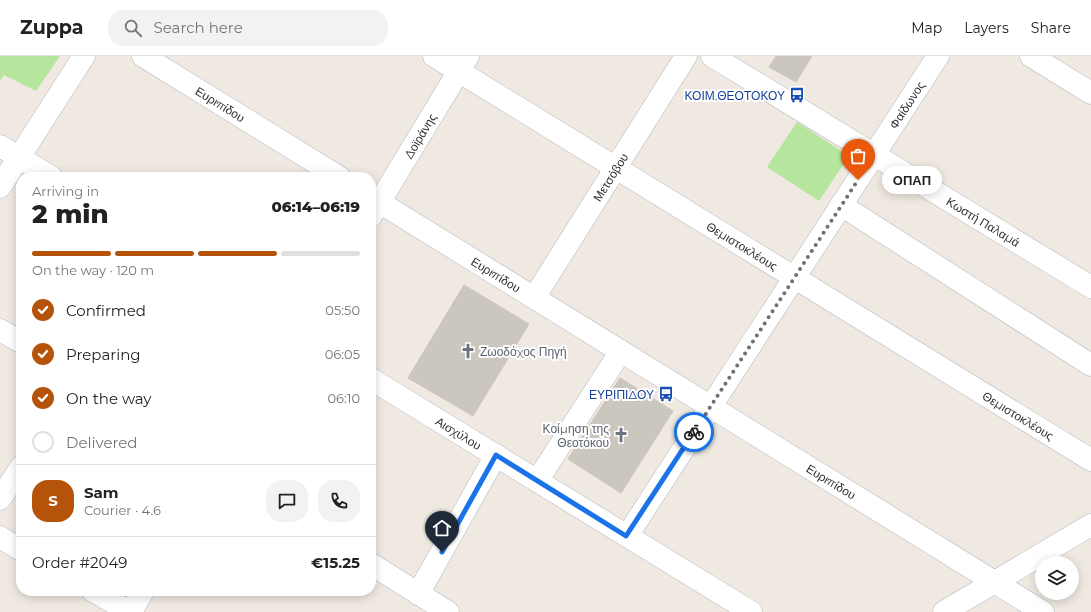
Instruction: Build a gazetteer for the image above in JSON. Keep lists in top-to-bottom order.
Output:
{
  "streets": {
    "street": [
      "Ευριπίδου",
      "Φαίδωνος",
      "Δοϊράνης",
      "Μετσόβου",
      "Κωστή Παλαμά",
      "Θεμιστοκλέους",
      "Αισχύλου"
    ]
  },
  "crossings": [
    ["Ευριπίδου", "Φαίδωνος"],
    ["Ευριπίδου", "Μετσόβου"],
    ["Φαίδωνος", "Κωστή Παλαμά"],
    ["Φαίδωνος", "Θεμιστοκλέους"],
    ["Φαίδωνος", "Αισχύλου"],
    ["Δοϊράνης", "Θεμιστοκλέους"],
    ["Μετσόβου", "Θεμιστοκλέους"]
  ],
  "places": {
    "bus stop": ["ΚΟΙΜ.ΘΕΟΤΟΚΟΥ", "ΕΥΡΙΠΙΔΟΥ"],
    "other": ["ΟΠΑΠ"],
    "church": ["Ζωοδόχος Πηγή", "Κοίμηση της Θεοτόκου"]
  },
  "page": {
    "header": "Zuppa",
    "search": "Search here",
    "nav": ["Map", "Layers", "Share"],
    "bubble": "ΟΠΑΠ",
    "heading": ["2 min", "Arriving in", "06:14–06:19"],
    "panel": [
      "Sam",
      "Courier · 4.6",
      "Order #2049",
      "€15.25"
    ],
    "bar": "On the way · 120 m",
    "list": [
      ["Confirmed", "05:50"],
      ["Preparing", "06:05"],
      ["On the way", "06:10"],
      "Delivered"
    ],
    "round": "S"
  }
}
